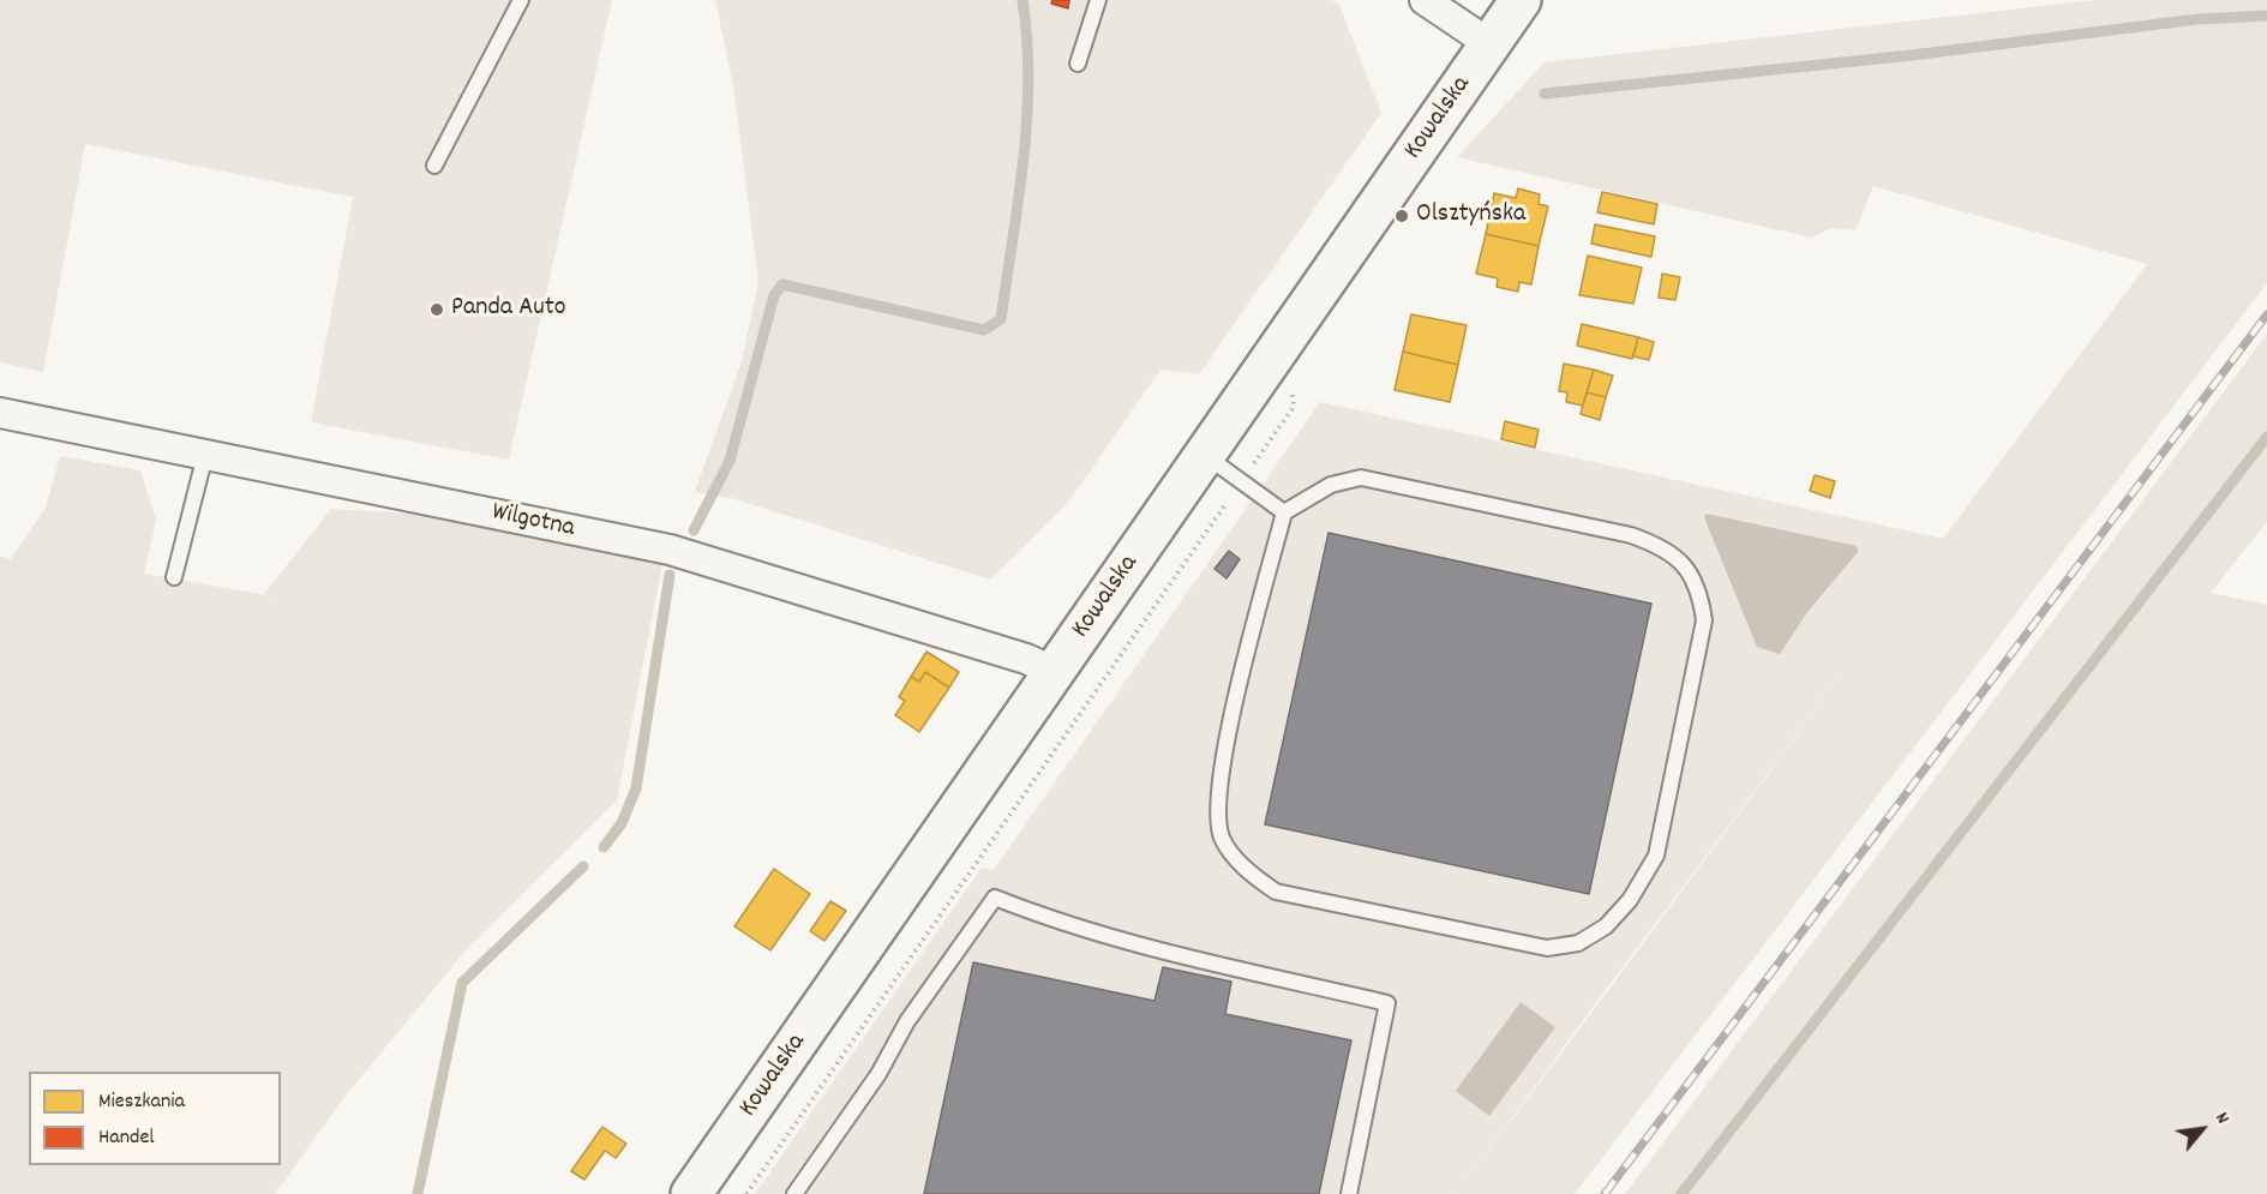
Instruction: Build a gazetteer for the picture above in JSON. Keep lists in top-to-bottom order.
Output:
{
  "streets": {
    "street": ["Kowalska", "Wilgotna"]
  },
  "crossings": [
    ["Kowalska", "Wilgotna"]
  ],
  "places": ["Olsztyńska", "Panda Auto"],
  "legend": ["Mieszkania", "Handel"],
  "north": "top right"
}
